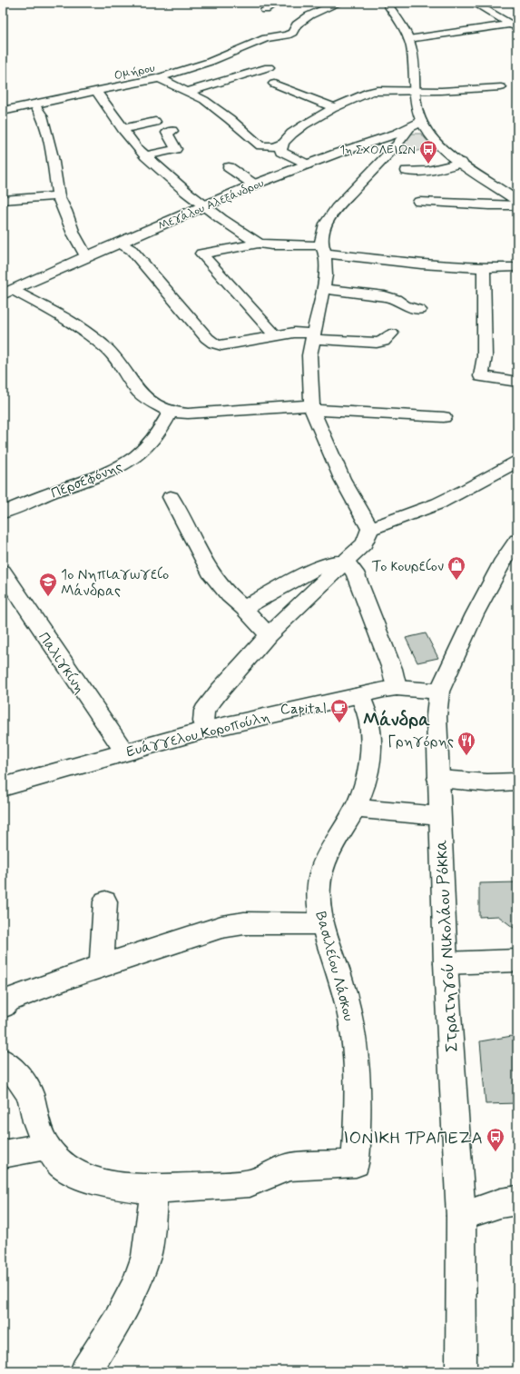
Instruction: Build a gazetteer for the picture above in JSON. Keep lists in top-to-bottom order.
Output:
{
  "streets": {
    "street": [
      "Ομήρου",
      "Μεγάλου Αλεξάνδρου",
      "Περσεφόνης",
      "Παλιγκίνη",
      "Ευάγγελου Κοροπούλη",
      "Στρατηγού Νικολάου Ρόκκα",
      "Βασιλείου Λάσκου"
    ]
  },
  "crossings": [
    ["Παλιγκίνη", "Ευάγγελου Κοροπούλη"],
    ["Ευάγγελου Κοροπούλη", "Στρατηγού Νικολάου Ρόκκα"],
    ["Ευάγγελου Κοροπούλη", "Βασιλείου Λάσκου"]
  ],
  "districts": ["Μάνδρα"],
  "places": {
    "bus stop": ["1η ΣΧΟΛΕΙΩΝ", "ΙΟΝΙΚΗ ΤΡΑΠΕΖΑ"],
    "shop": ["Το κουρείον"],
    "school or university": ["1ο Νηπιαγωγείο Μάνδρας"],
    "cafe": ["Capital"],
    "restaurant": ["Γρηγόρης"]
  }
}
